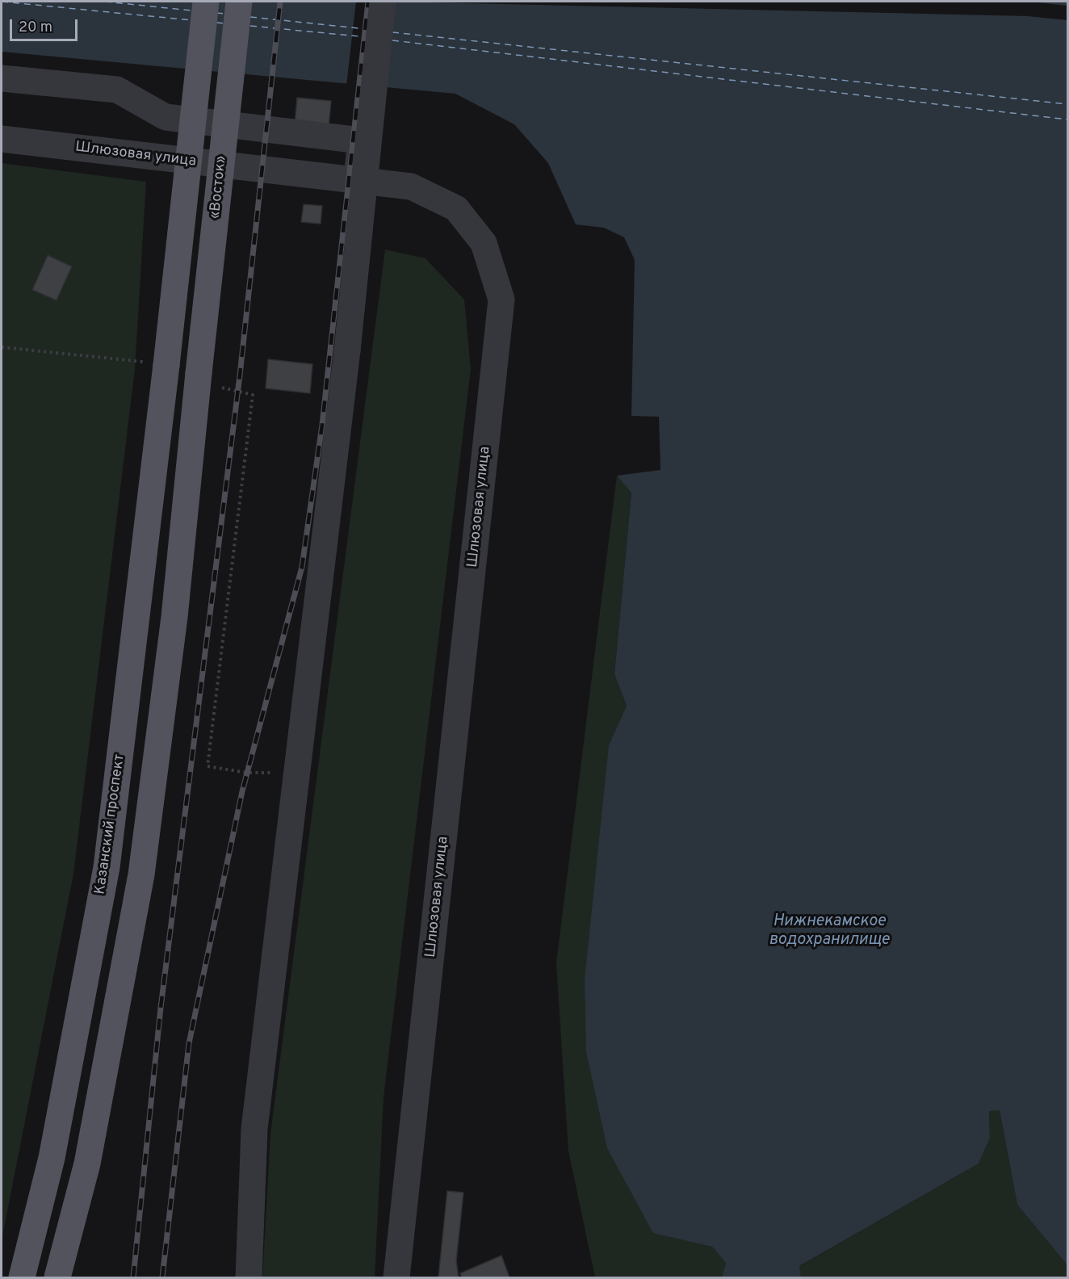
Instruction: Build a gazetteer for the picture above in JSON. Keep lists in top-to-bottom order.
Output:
{
  "streets": {
    "main road": ["«Восток»", "Казанский проспект"],
    "street": ["Шлюзовая улица"]
  },
  "water": ["Нижнекамское водохранилище"],
  "scale_bar": "20 m"
}
